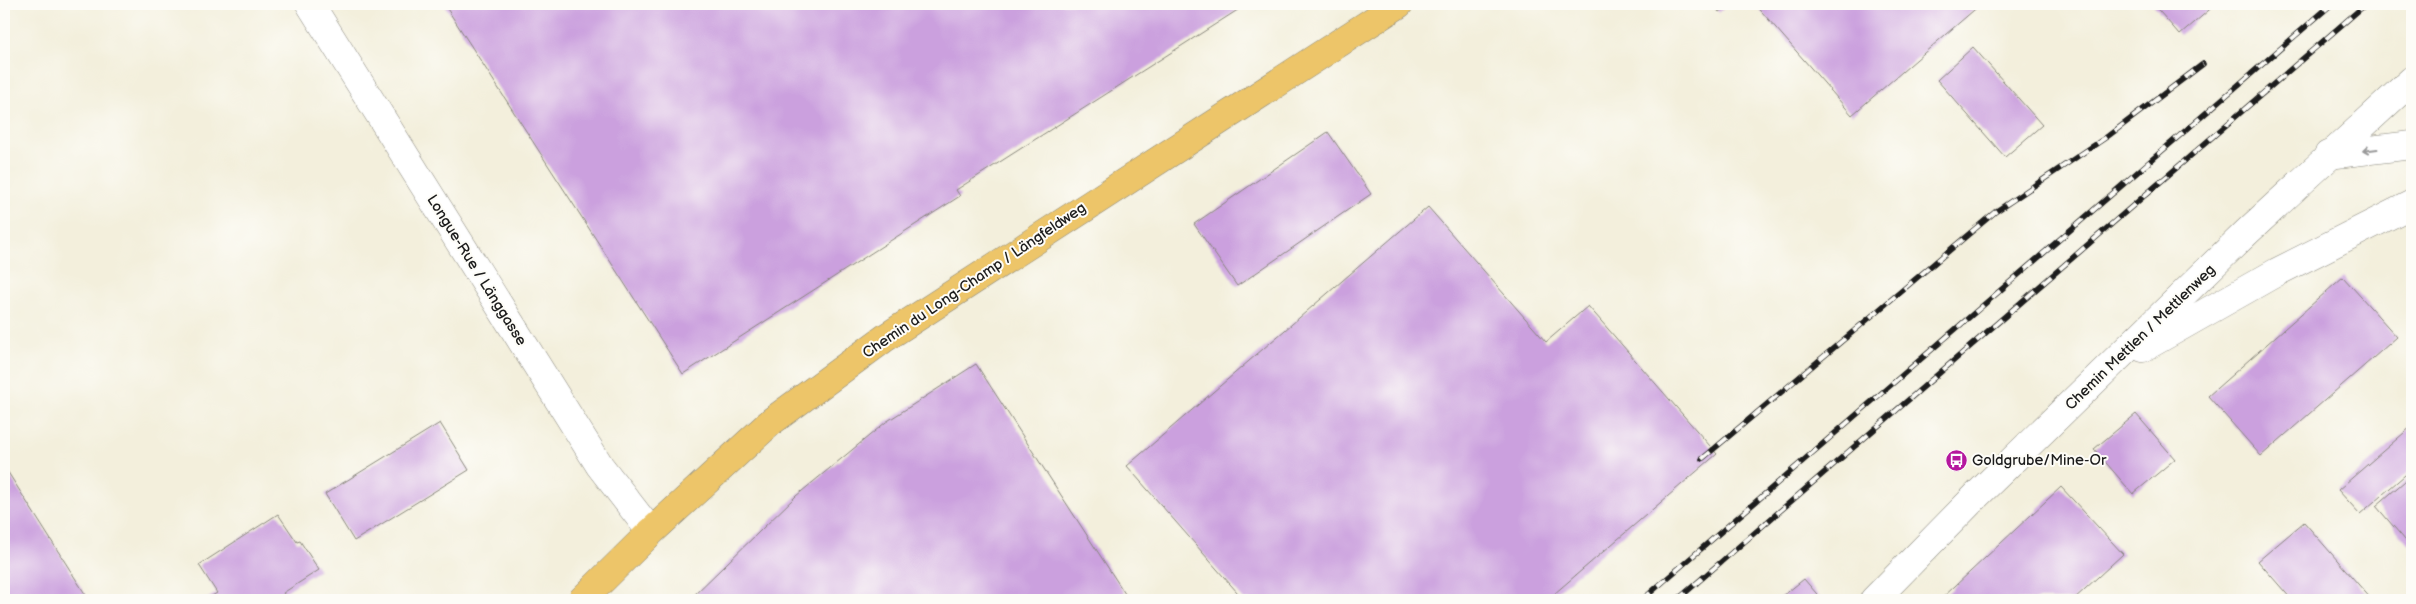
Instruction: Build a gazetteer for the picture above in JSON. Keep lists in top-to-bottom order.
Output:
{
  "streets": {
    "main road": ["Chemin du Long-Champ / Längfeldweg"],
    "street": ["Longue-Rue / Länggasse", "Chemin Mettlen / Mettlenweg"]
  },
  "crossings": [
    ["Longue-Rue / Länggasse", "Chemin du Long-Champ / Längfeldweg"]
  ],
  "places": {
    "bus stop": ["Goldgrube/Mine-Or"]
  }
}
